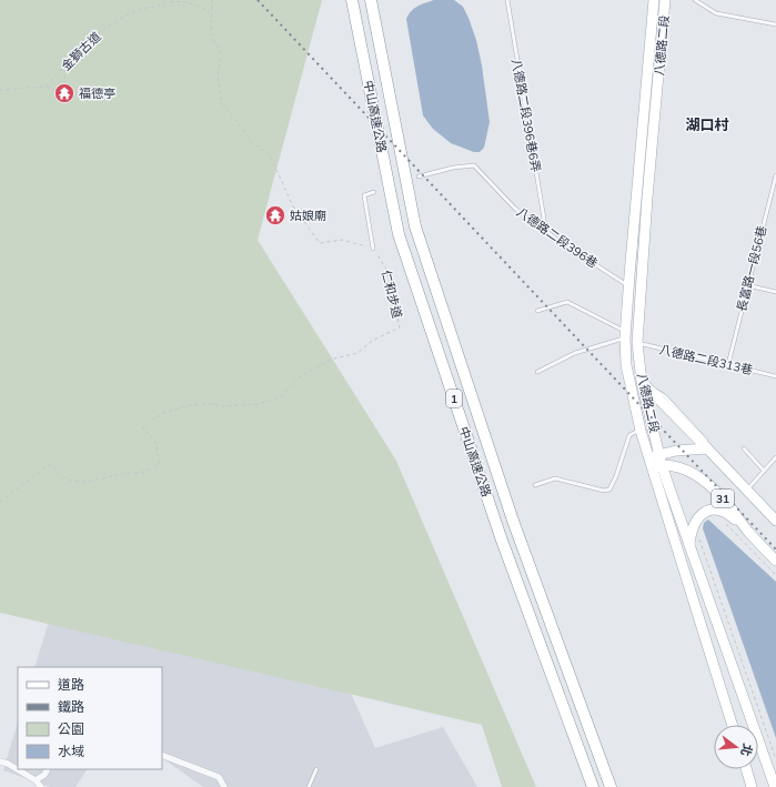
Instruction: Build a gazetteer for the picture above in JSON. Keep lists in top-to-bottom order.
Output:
{
  "streets": {
    "highway": ["中山高速公路", "1"],
    "main road": ["八德路二段", "31"],
    "lane": [
      "八德路二段396巷6弄",
      "八德路二段396巷",
      "長富路一段56巷",
      "八德路二段313巷"
    ],
    "path": ["金獅古道", "仁和步道"]
  },
  "crossings": [
    ["八德路二段", "八德路二段396巷"],
    ["八德路二段", "八德路二段313巷"],
    ["八德路二段", "31"],
    ["八德路二段396巷6弄", "八德路二段396巷"],
    ["長富路一段56巷", "八德路二段313巷"]
  ],
  "districts": ["湖口村"],
  "places": {
    "temple": ["福德亭", "姑娘廟"]
  },
  "legend": [
    "道路",
    "鐵路",
    "公園",
    "水域"
  ],
  "north": "right"
}
